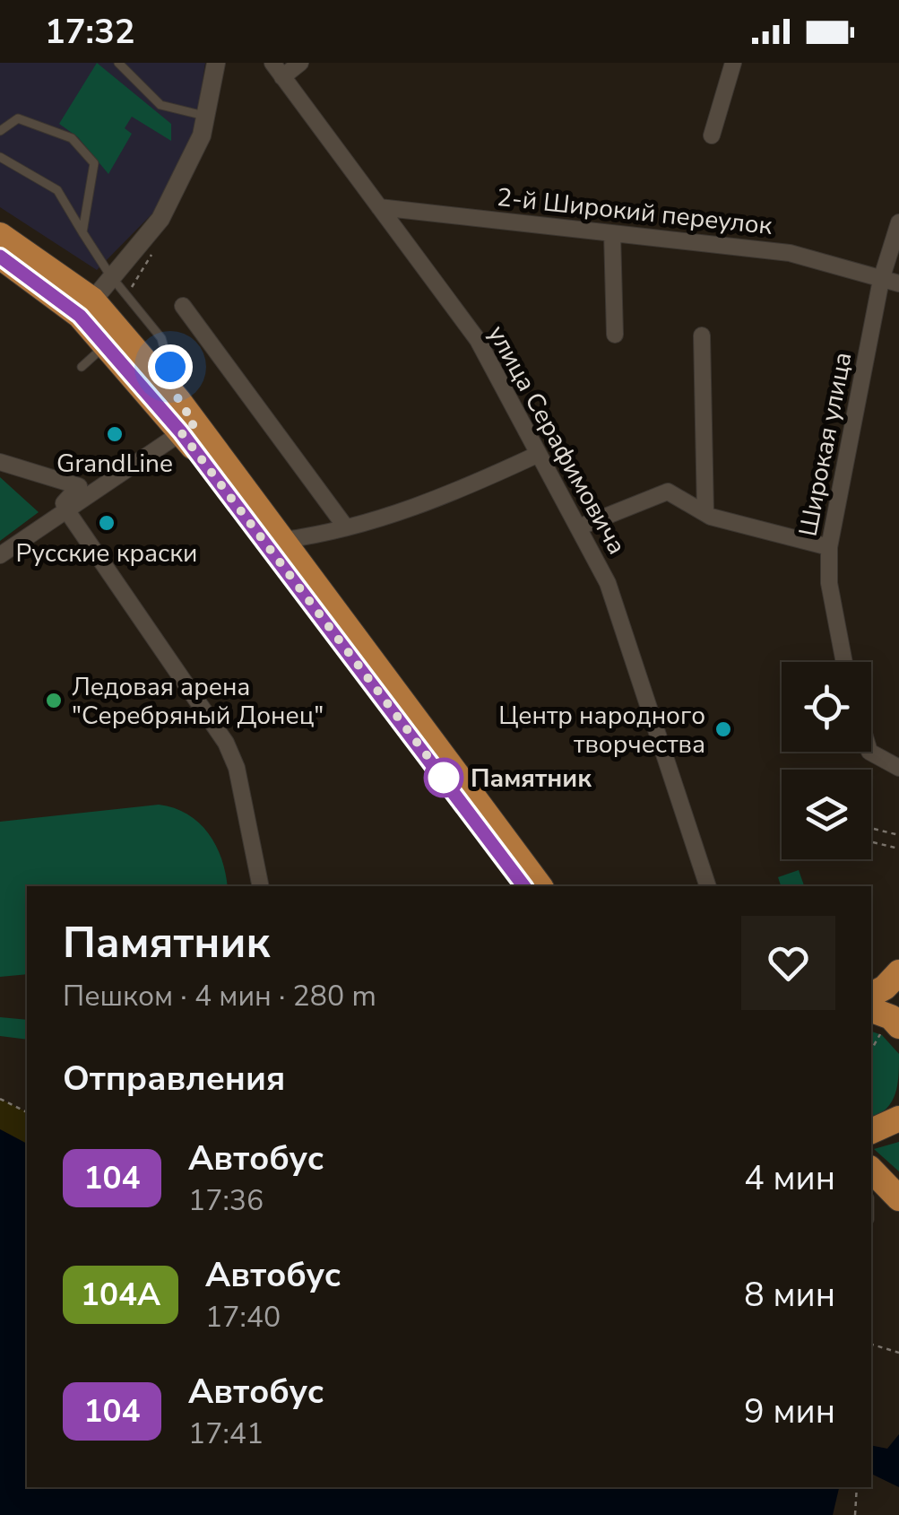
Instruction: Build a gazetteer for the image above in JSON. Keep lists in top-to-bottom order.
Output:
{
  "streets": {
    "street": ["2-й Широкий переулок", "улица Серафимовича", "Широкая улица"]
  },
  "crossings": [
    ["2-й Широкий переулок", "улица Серафимовича"],
    ["2-й Широкий переулок", "Широкая улица"]
  ],
  "places": [
    "GrandLine",
    "Русские краски",
    "Ледовая арена \"Серебряный Донец\"",
    "Центр народного творчества",
    "Памятник"
  ],
  "lines": ["bus line 104"],
  "page": {
    "status": "17:32",
    "heading": [
      ["Памятник", "Пешком · 4 мин · 280 m"],
      "Отправления"
    ],
    "list": [
      {
        "mark": "104",
        "name": "Автобус",
        "note": "17:36",
        "value": "4 мин"
      },
      {
        "mark": "104А",
        "name": "Автобус",
        "note": "17:40",
        "value": "8 мин"
      },
      {
        "mark": "104",
        "name": "Автобус",
        "note": "17:41",
        "value": "9 мин"
      }
    ]
  }
}
